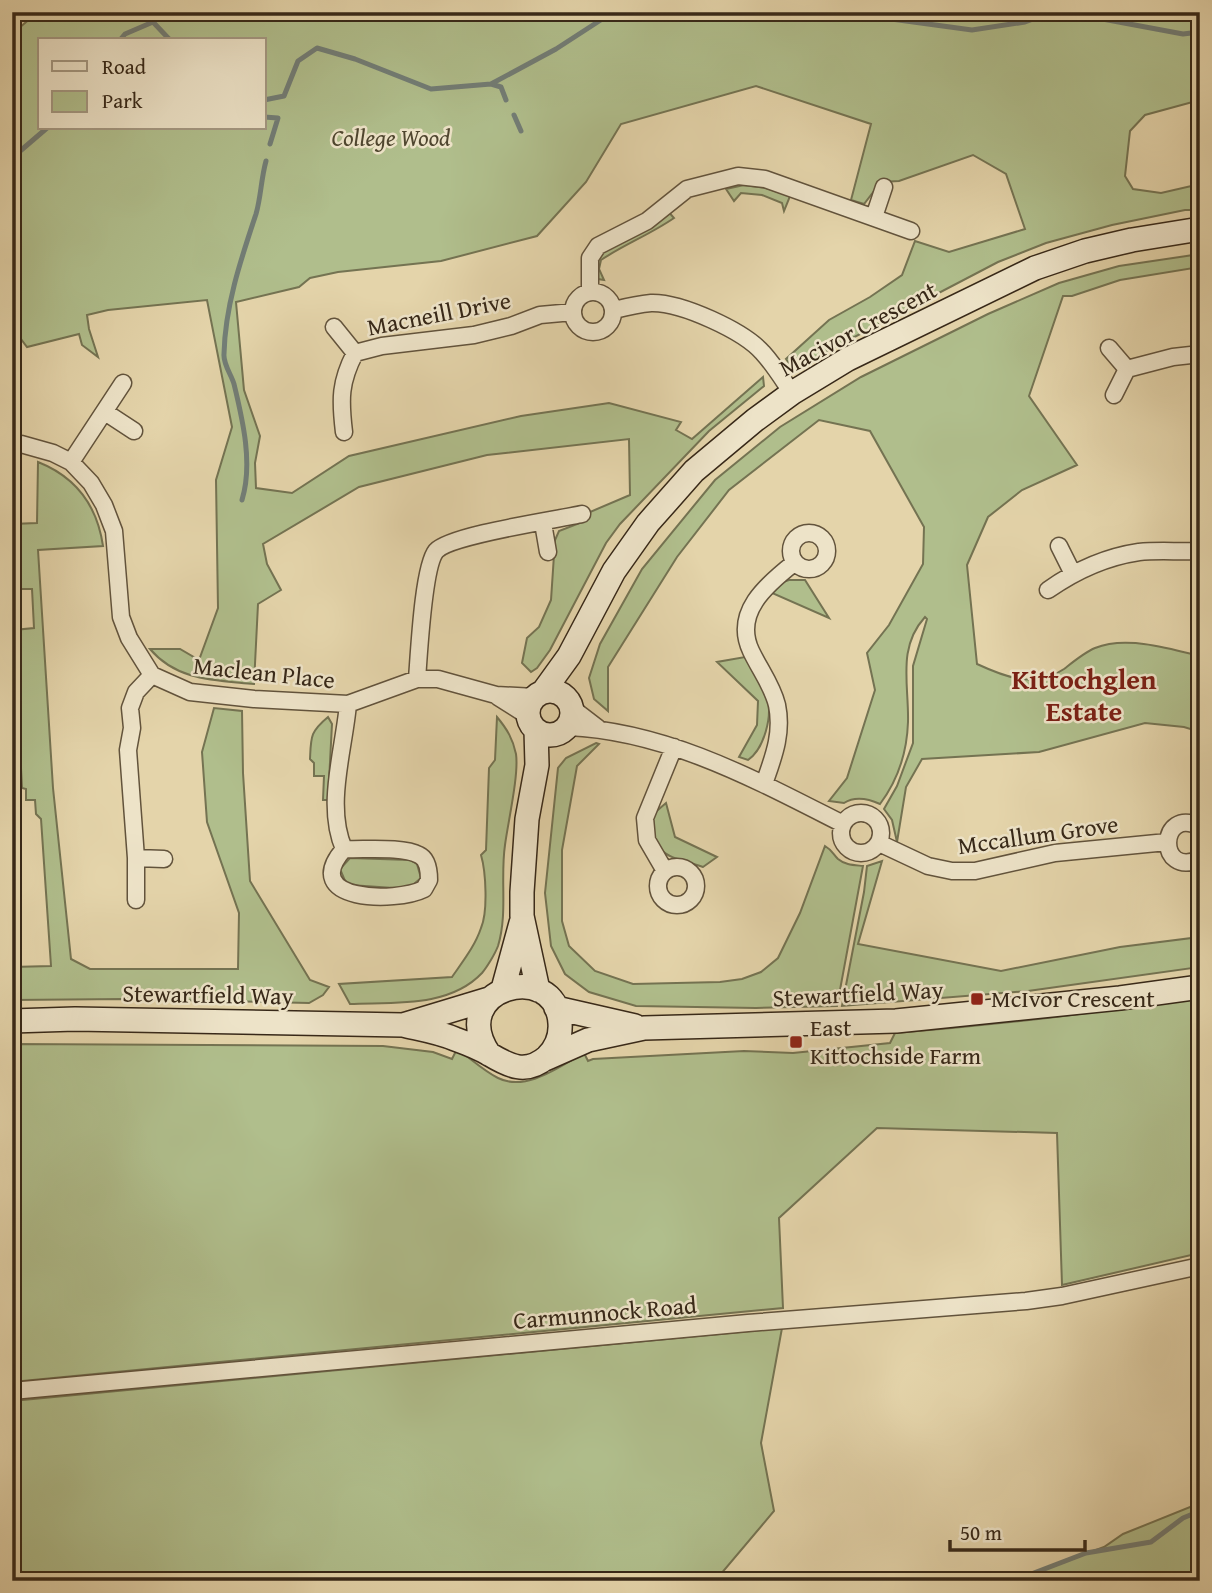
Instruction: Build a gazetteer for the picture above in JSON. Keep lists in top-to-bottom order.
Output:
{
  "streets": {
    "street": [
      "Macneill Drive",
      "Macivor Crescent",
      "Maclean Place",
      "Mccallum Grove",
      "Stewartfield Way",
      "Carmunnock Road"
    ]
  },
  "crossings": [
    ["Macivor Crescent", "Maclean Place"],
    ["Macivor Crescent", "Stewartfield Way"]
  ],
  "districts": ["Kittochglen Estate"],
  "parks": ["College Wood"],
  "places": {
    "transit": ["McIvor Crescent", "East Kittochside Farm"]
  },
  "legend": ["Road", "Park"],
  "scale_bar": "50 m"
}
